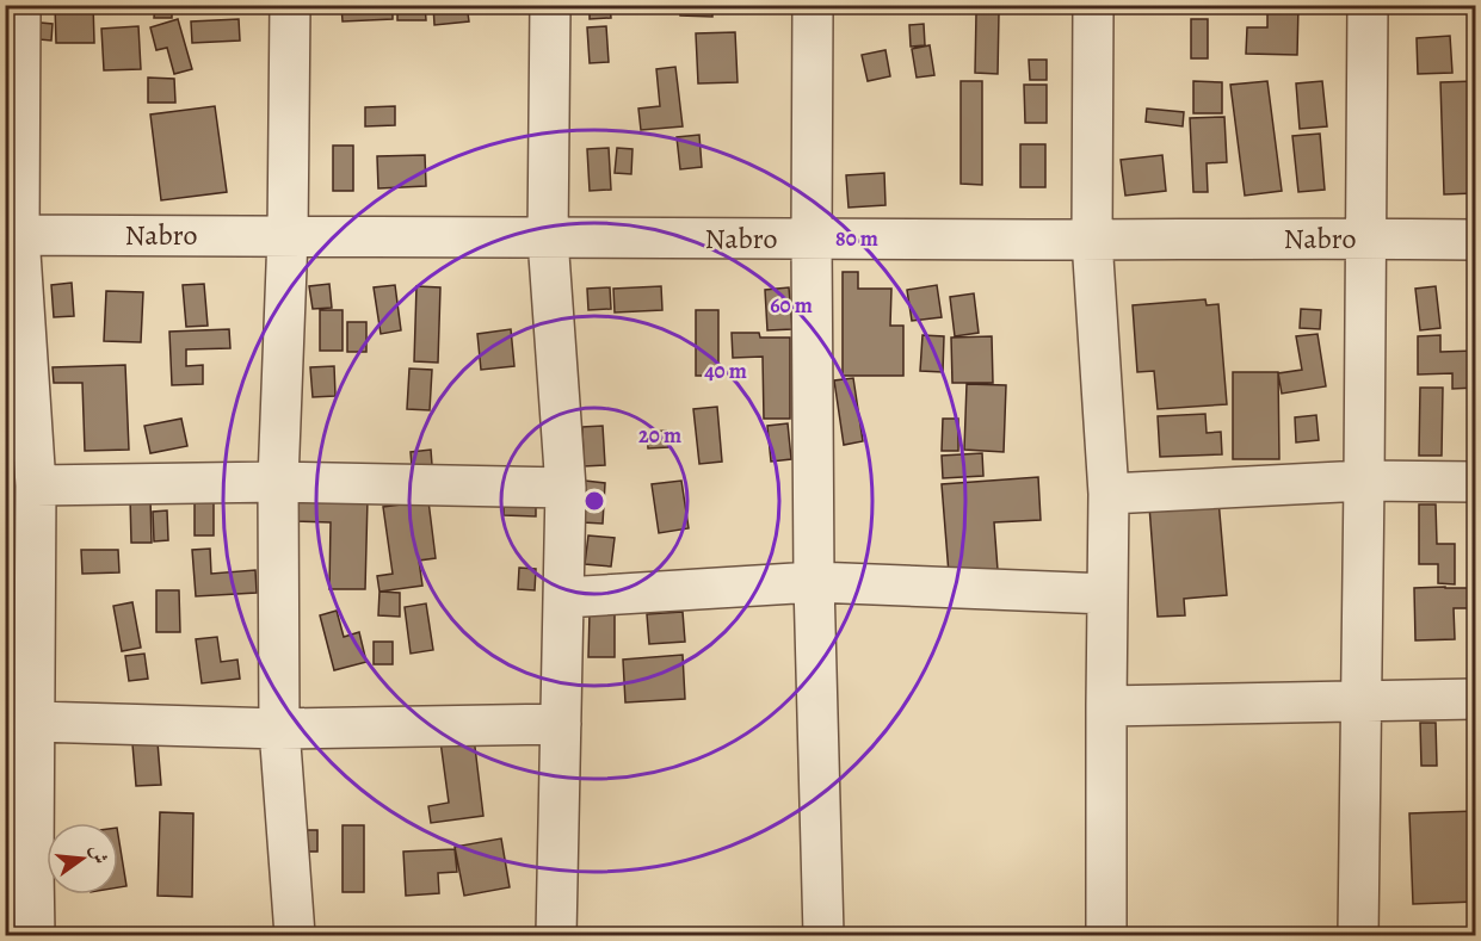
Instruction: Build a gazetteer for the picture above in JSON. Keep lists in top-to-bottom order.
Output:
{
  "streets": {
    "street": ["Nabro"]
  },
  "north": "right",
  "rings": [
    "80 m",
    "60 m",
    "40 m",
    "20 m"
  ]
}
